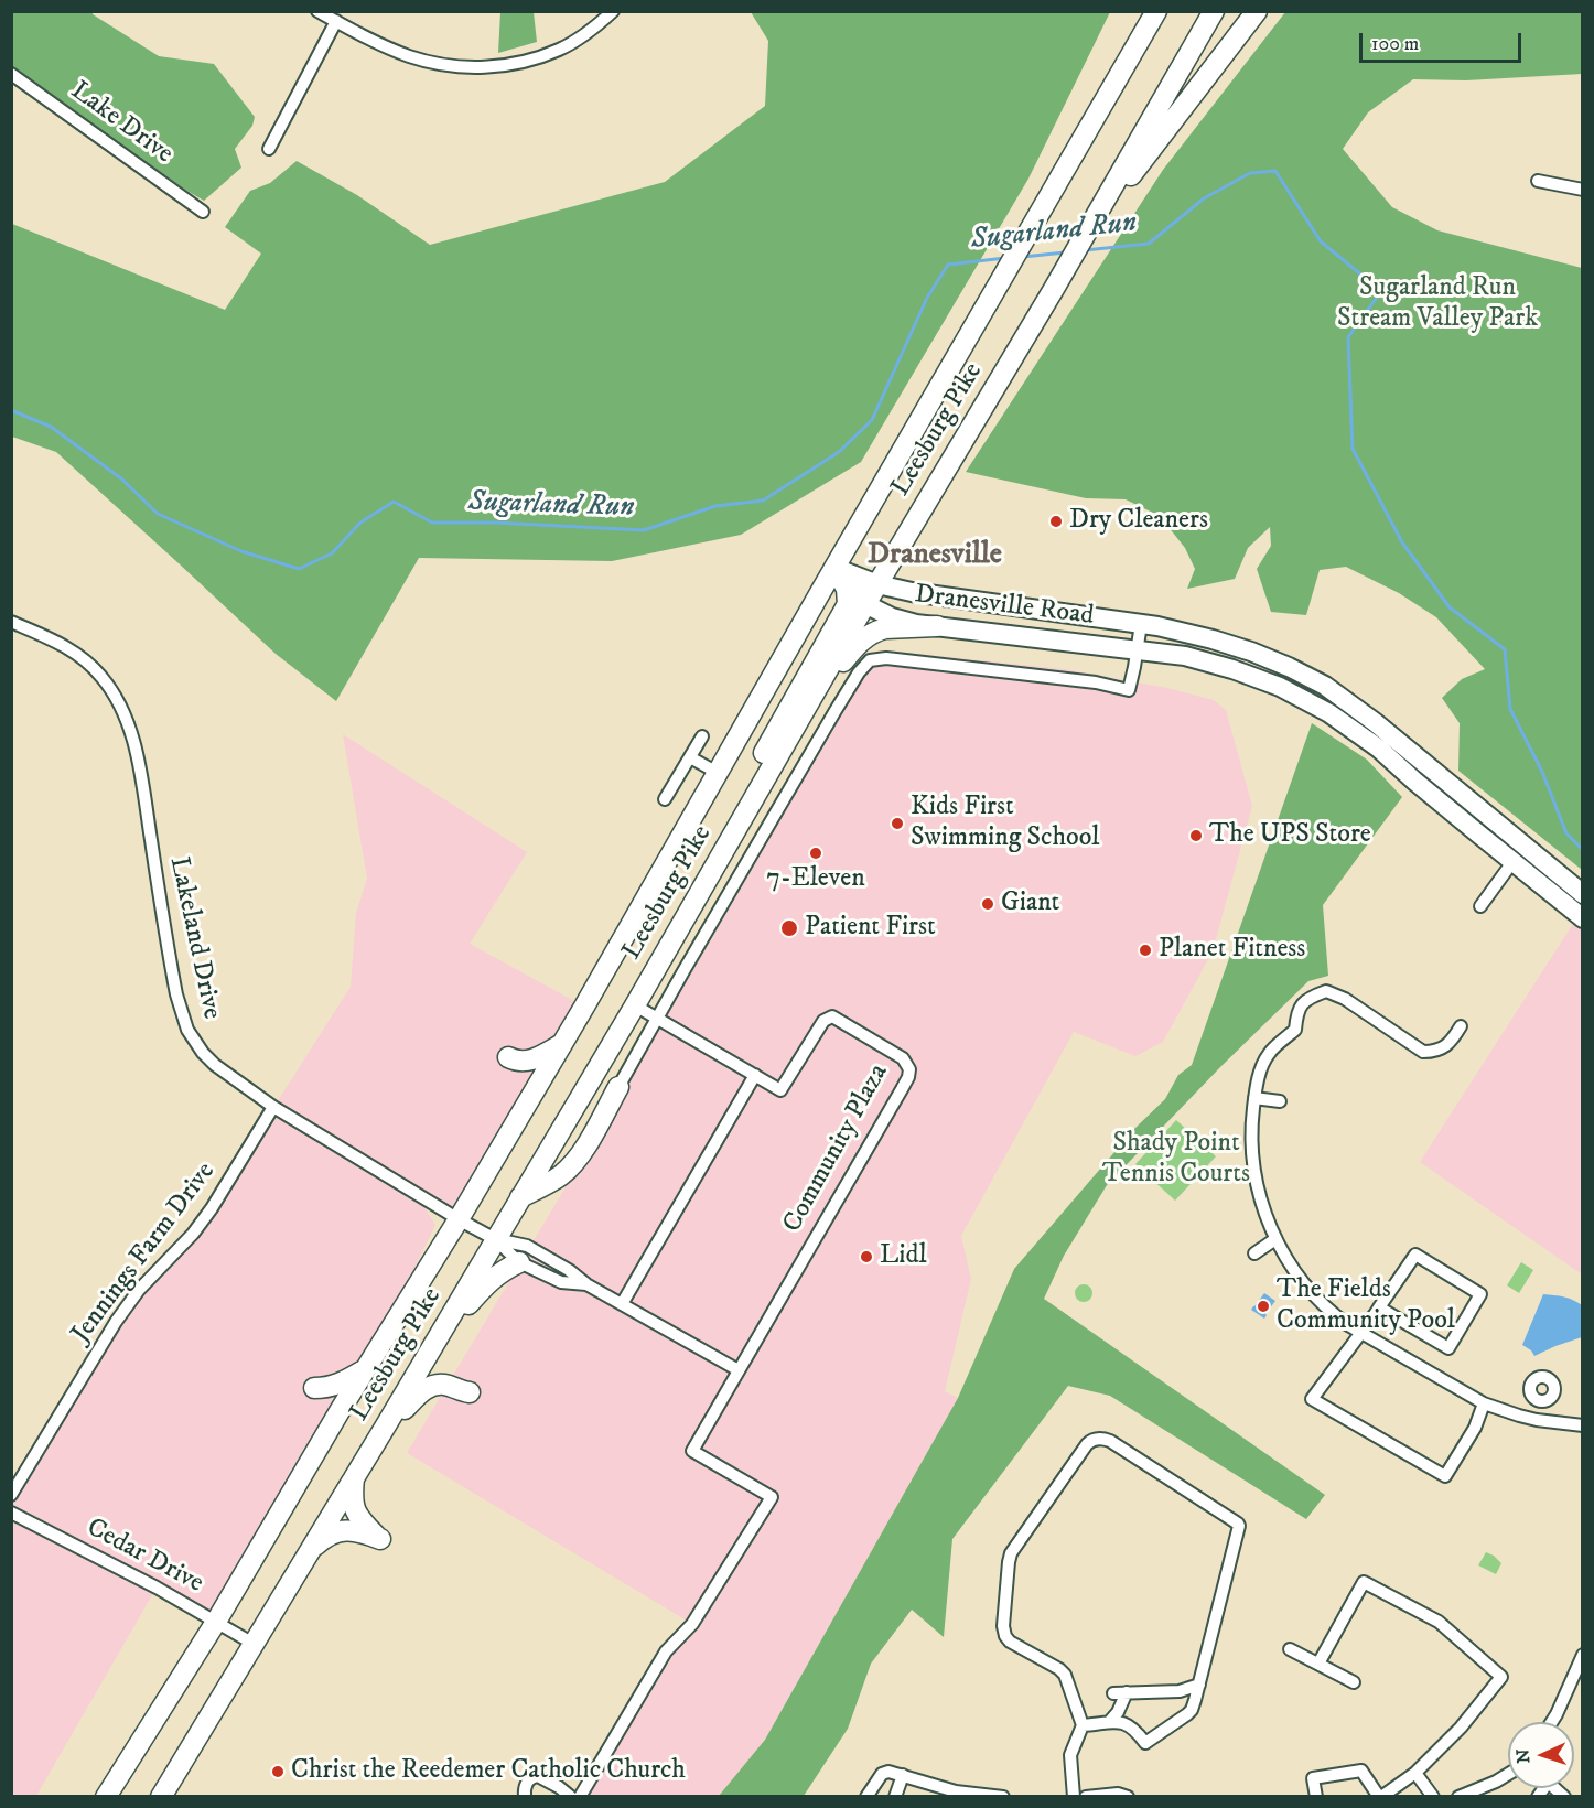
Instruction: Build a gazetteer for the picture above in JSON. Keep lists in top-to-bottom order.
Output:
{
  "streets": {
    "highway": ["Leesburg Pike"],
    "main road": ["Dranesville Road"],
    "street": [
      "Lake Drive",
      "Lakeland Drive",
      "Community Plaza",
      "Jennings Farm Drive",
      "Cedar Drive"
    ]
  },
  "crossings": [
    ["Leesburg Pike", "Dranesville Road"],
    ["Leesburg Pike", "Lakeland Drive"],
    ["Leesburg Pike", "Community Plaza"],
    ["Leesburg Pike", "Cedar Drive"],
    ["Lakeland Drive", "Jennings Farm Drive"]
  ],
  "districts": ["Dranesville"],
  "water": ["Sugarland Run"],
  "parks": ["Sugarland Run Stream Valley Park", "Shady Point Tennis Courts"],
  "places": [
    "Dry Cleaners",
    "Kids First Swimming School",
    "The UPS Store",
    "7-Eleven",
    "Giant",
    "Patient First",
    "Planet Fitness",
    "Lidl",
    "The Fields Community Pool",
    "Christ the Reedemer Catholic Church"
  ],
  "scale_bar": "100 m",
  "north": "left"
}
